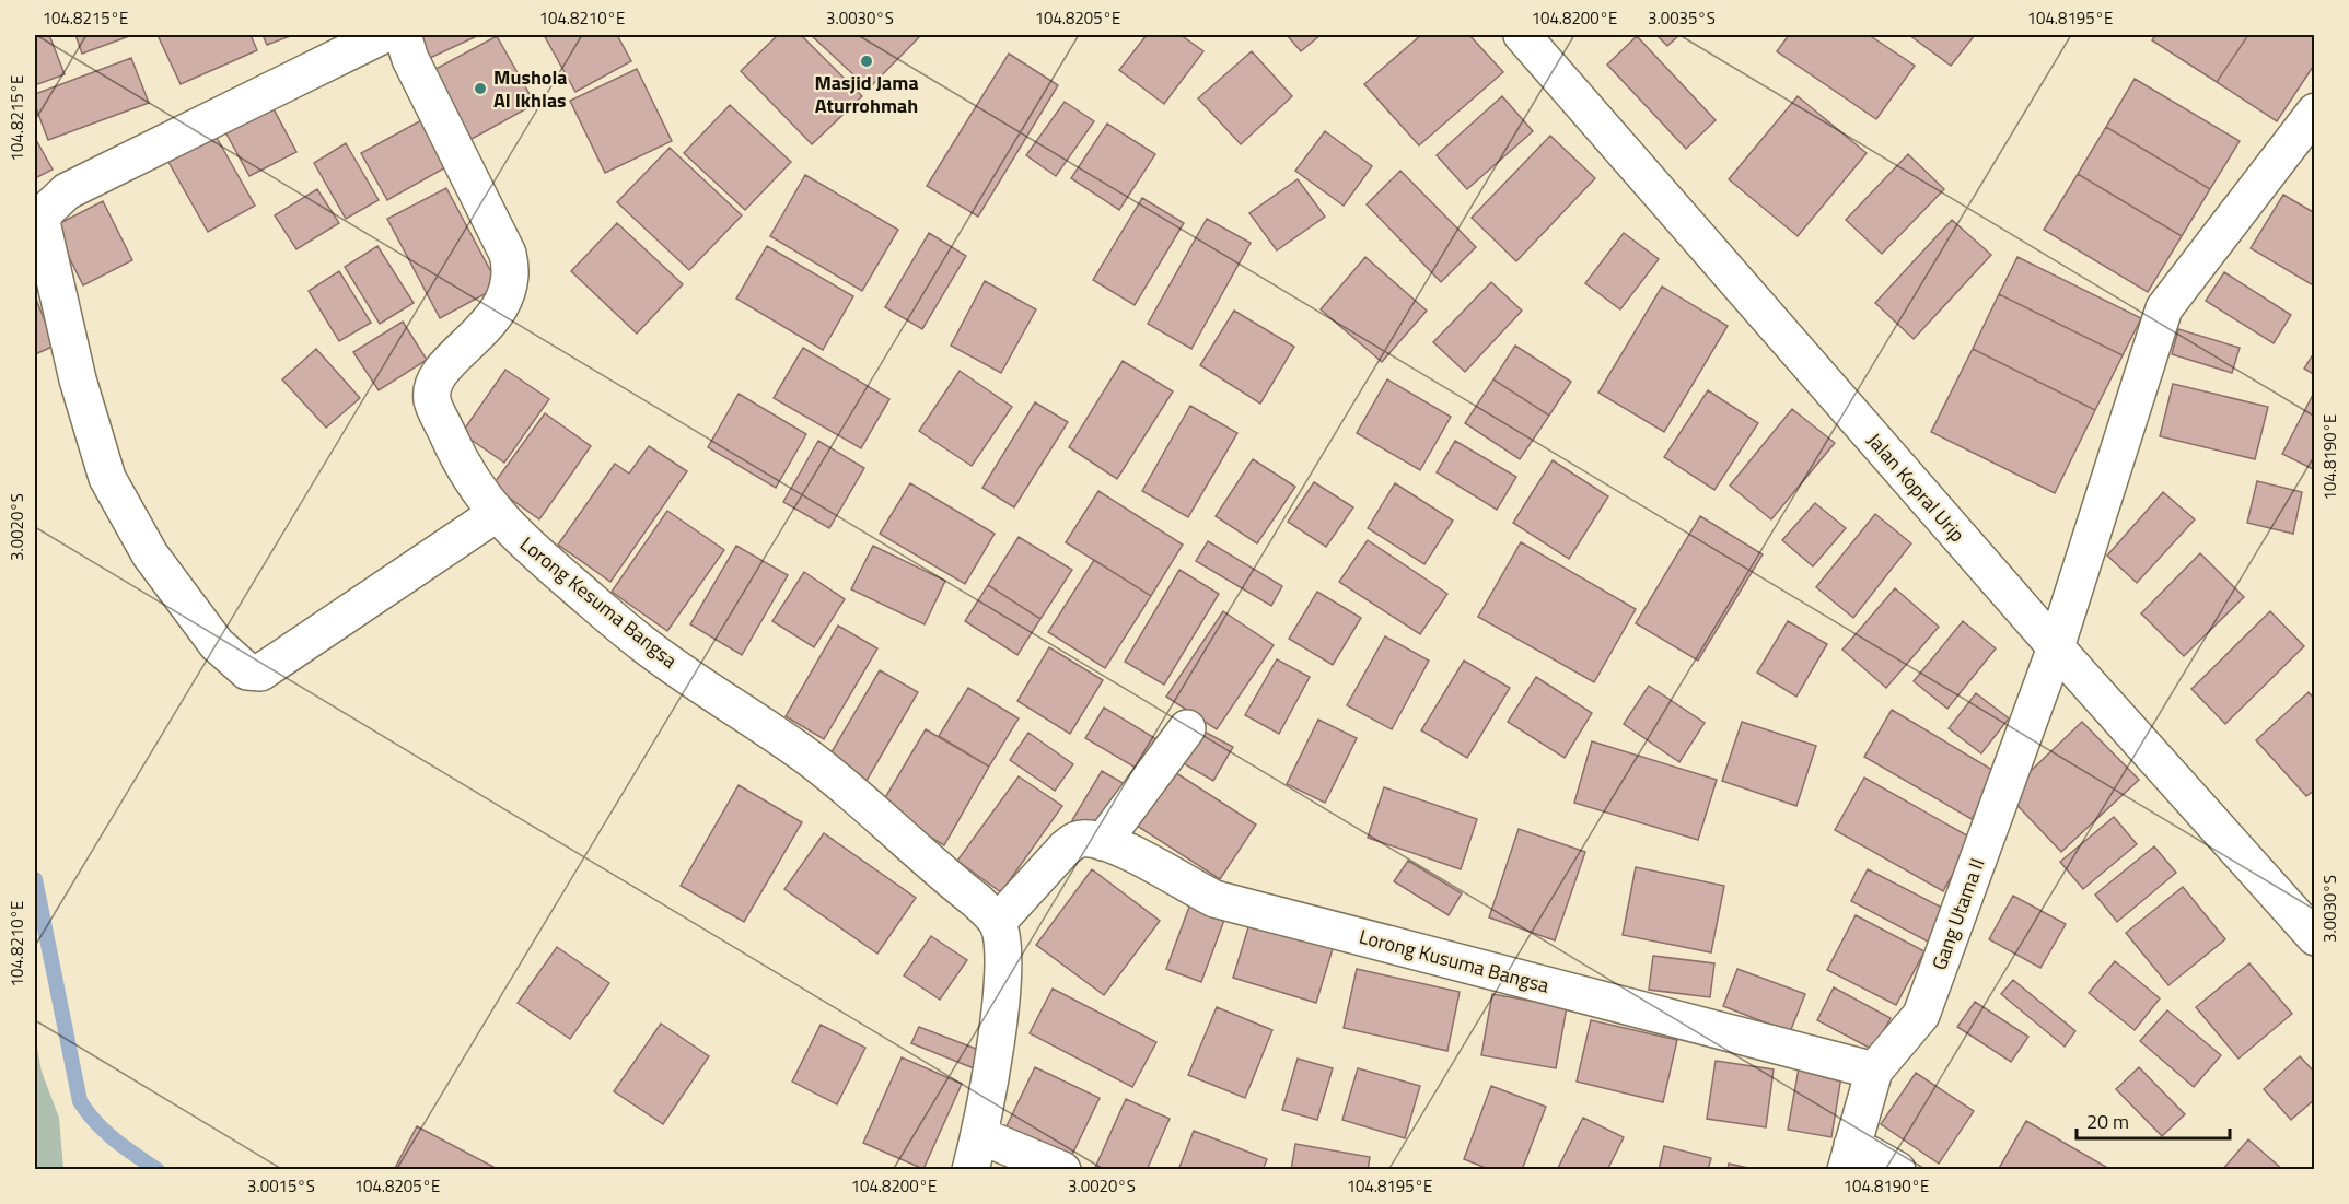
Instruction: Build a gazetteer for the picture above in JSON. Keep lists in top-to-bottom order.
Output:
{
  "streets": {
    "street": [
      "Jalan Kopral Urip",
      "Lorong Kesuma Bangsa",
      "Gang Utama II",
      "Lorong Kusuma Bangsa"
    ]
  },
  "crossings": [
    ["Jalan Kopral Urip", "Gang Utama II"],
    ["Lorong Kesuma Bangsa", "Lorong Kusuma Bangsa"],
    ["Gang Utama II", "Lorong Kusuma Bangsa"]
  ],
  "places": ["Masjid Jama Aturrohmah", "Mushola Al Ikhlas"],
  "scale_bar": "20 m",
  "coordinates": [
    "104.8215°E",
    "104.8210°E",
    "3.0030°S",
    "104.8205°E",
    "104.8200°E",
    "3.0035°S",
    "104.8195°E",
    "104.8190°E",
    "3.0020°S",
    "3.0015°S"
  ]
}
